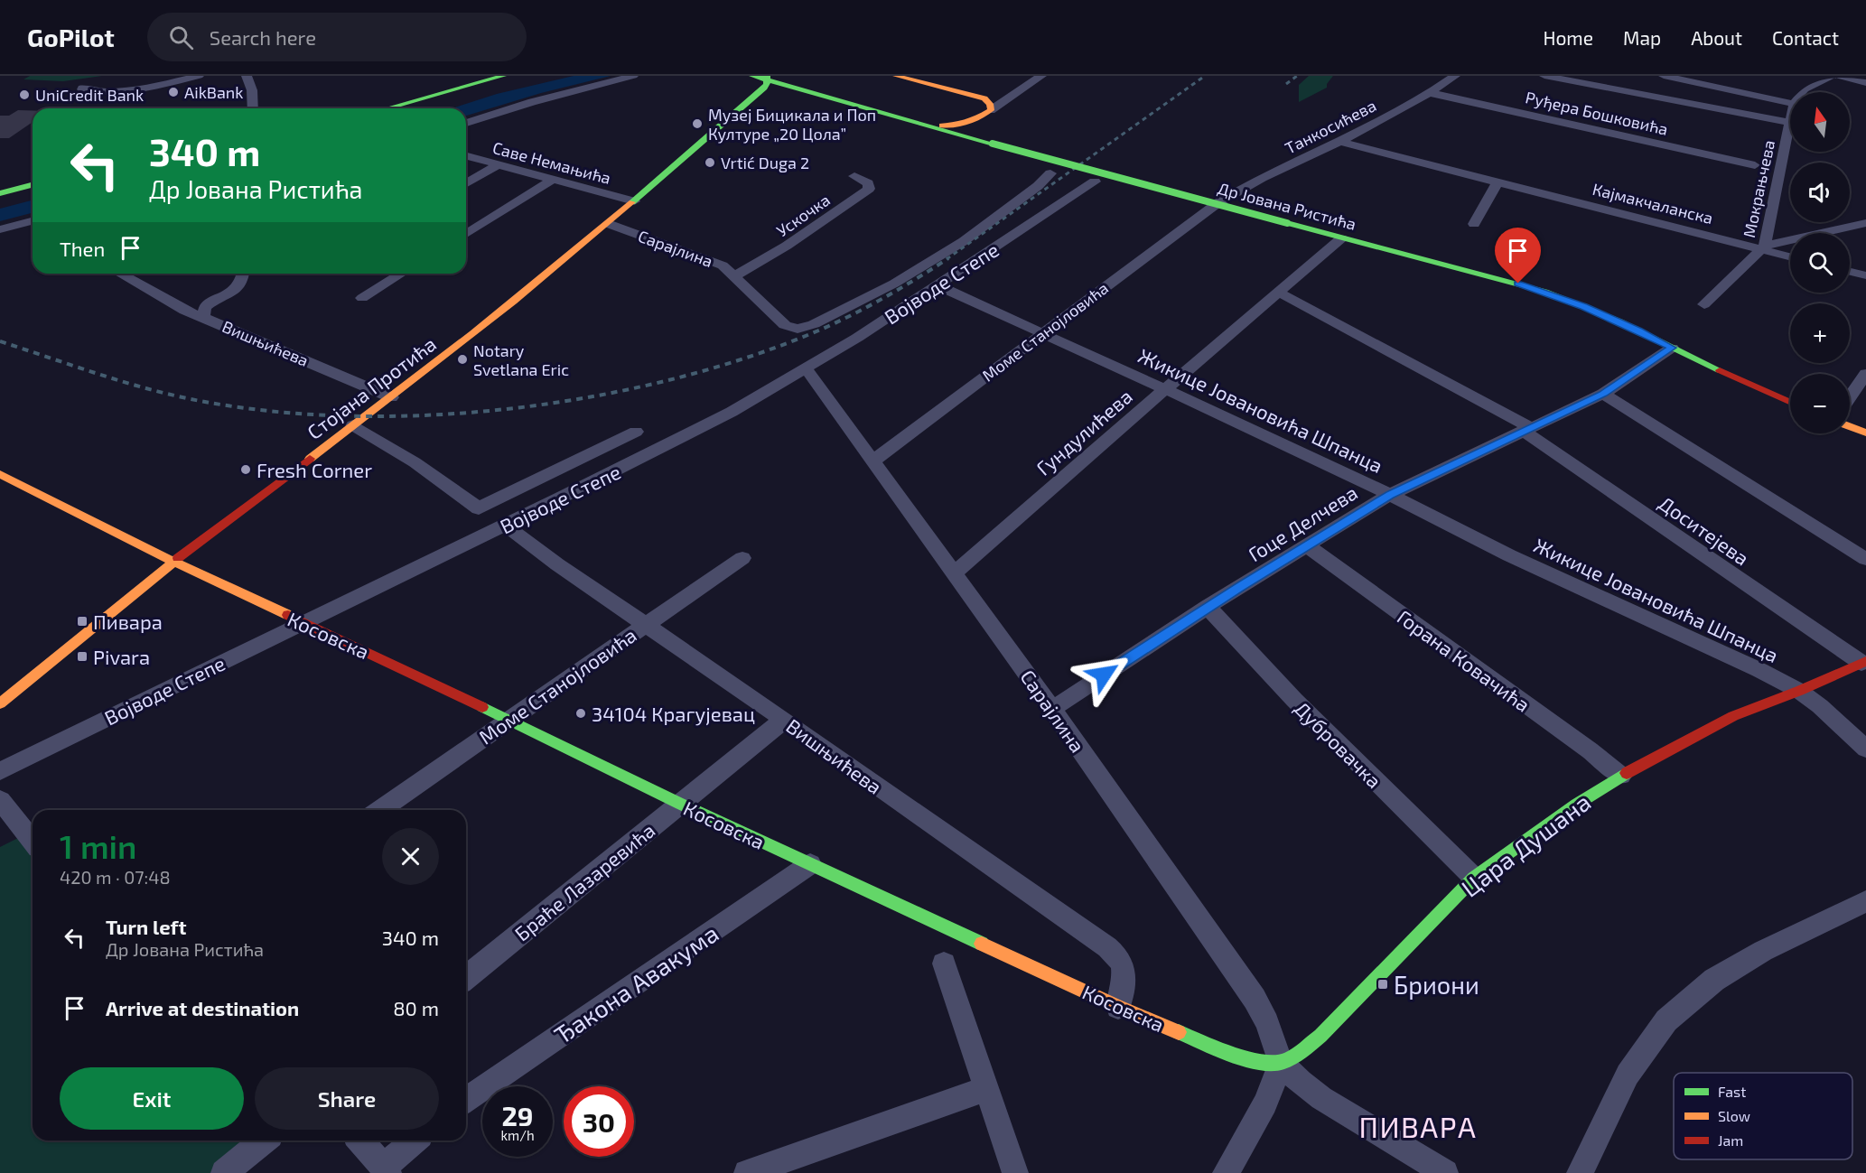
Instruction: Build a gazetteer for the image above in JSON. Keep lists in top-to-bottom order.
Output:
{
  "streets": {
    "street": [
      "Руђера Бошковића",
      "Танкосићева",
      "Саве Немањића",
      "Мокрањчева",
      "Кајмакчаланска",
      "Др Јована Ристића",
      "Ускочка",
      "Сарајлина",
      "Војводе Степе",
      "Моме Станојловића",
      "Вишњићева",
      "Стојана Протића",
      "Жикице Јовановића Шпанца",
      "Гундулићева",
      "Гоце Делчева",
      "Доситејева",
      "Косовска",
      "Горана Ковачића",
      "Дубровачка",
      "Цара Душана",
      "Браће Лазаревића",
      "Ђакона Авакума"
    ]
  },
  "crossings": [
    ["Руђера Бошковића", "Танкосићева"],
    ["Танкосићева", "Кајмакчаланска"],
    ["Танкосићева", "Моме Станојловића"],
    ["Саве Немањића", "Стојана Протића"],
    ["Мокрањчева", "Кајмакчаланска"],
    ["Др Јована Ристића", "Стојана Протића"],
    ["Др Јована Ристића", "Гундулићева"],
    ["Др Јована Ристића", "Гоце Делчева"],
    ["Ускочка", "Сарајлина"],
    ["Сарајлина", "Војводе Степе"],
    ["Сарајлина", "Моме Станојловића"],
    ["Сарајлина", "Стојана Протића"],
    ["Сарајлина", "Гундулићева"],
    ["Сарајлина", "Гоце Делчева"],
    ["Сарајлина", "Косовска"],
    ["Сарајлина", "Цара Душана"],
    ["Војводе Степе", "Вишњићева"],
    ["Војводе Степе", "Жикице Јовановића Шпанца"],
    ["Војводе Степе", "Косовска"],
    ["Моме Станојловића", "Вишњићева"],
    ["Моме Станојловића", "Жикице Јовановића Шпанца"],
    ["Моме Станојловића", "Косовска"],
    ["Вишњићева", "Стојана Протића"],
    ["Вишњићева", "Косовска"],
    ["Вишњићева", "Браће Лазаревића"],
    ["Стојана Протића", "Косовска"],
    ["Жикице Јовановића Шпанца", "Гундулићева"],
    ["Жикице Јовановића Шпанца", "Гоце Делчева"],
    ["Жикице Јовановића Шпанца", "Цара Душана"],
    ["Гундулићева", "Доситејева"],
    ["Гоце Делчева", "Доситејева"],
    ["Гоце Делчева", "Горана Ковачића"],
    ["Гоце Делчева", "Дубровачка"],
    ["Доситејева", "Цара Душана"],
    ["Косовска", "Цара Душана"],
    ["Косовска", "Браће Лазаревића"],
    ["Косовска", "Ђакона Авакума"],
    ["Горана Ковачића", "Цара Душана"],
    ["Дубровачка", "Цара Душана"]
  ],
  "districts": ["ПИВАРА"],
  "places": {
    "other": [
      "AikBank",
      "UniCredit Bank",
      "Музеј Бицикала и Поп Културе „20 Цола”",
      "Vrtić Duga 2",
      "Notary Svetlana Eric",
      "Fresh Corner",
      "34104 Крагујевац"
    ],
    "transit": ["Пивара", "Pivara", "Бриони"]
  },
  "legend": ["Fast", "Slow", "Jam"],
  "north": "top",
  "page": {
    "header": "GoPilot",
    "search": "Search here",
    "nav": [
      "Home",
      "Map",
      "About",
      "Contact"
    ],
    "map_buttons": ["+", "−"],
    "turn": ["340 m", "Др Јована Ристића"],
    "then": "Then",
    "heading": ["1 min", "420 m · 07:48"],
    "list": [
      {
        "name": "Turn left",
        "note": "Др Јована Ристића",
        "value": "340 m"
      },
      {
        "name": "Arrive at destination",
        "value": "80 m"
      }
    ],
    "buttons": ["Exit", "Share"],
    "speed": "29 km/h",
    "limit": "30"
  }
}
